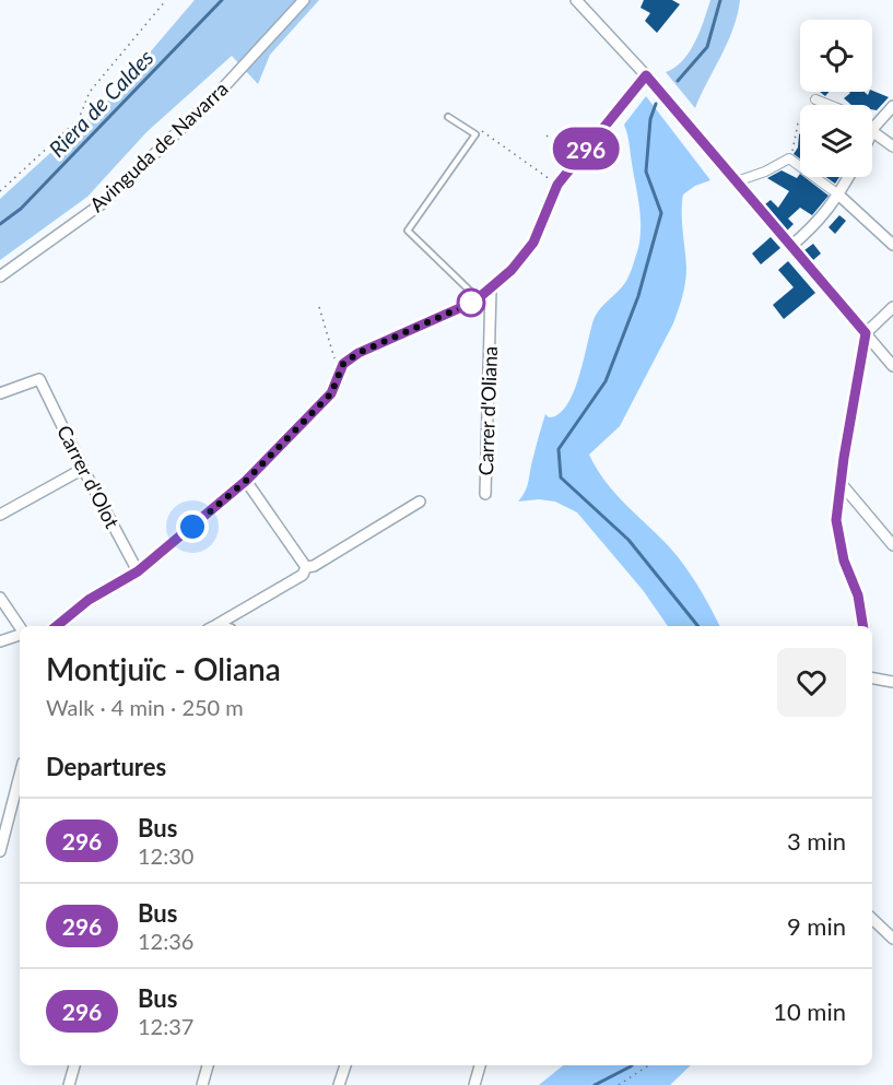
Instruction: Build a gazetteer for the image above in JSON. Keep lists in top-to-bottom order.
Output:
{
  "streets": {
    "street": ["Avinguda de Navarra", "Carrer d'Oliana", "Carrer d'Olot"]
  },
  "water": ["Riera de Caldes"],
  "lines": ["bus line 296"],
  "page": {
    "on_map": "296",
    "heading": [
      ["Montjuïc - Oliana", "Walk · 4 min · 250 m"],
      "Departures"
    ],
    "list": [
      {
        "mark": "296",
        "name": "Bus",
        "note": "12:30",
        "value": "3 min"
      },
      {
        "mark": "296",
        "name": "Bus",
        "note": "12:36",
        "value": "9 min"
      },
      {
        "mark": "296",
        "name": "Bus",
        "note": "12:37",
        "value": "10 min"
      }
    ]
  }
}
